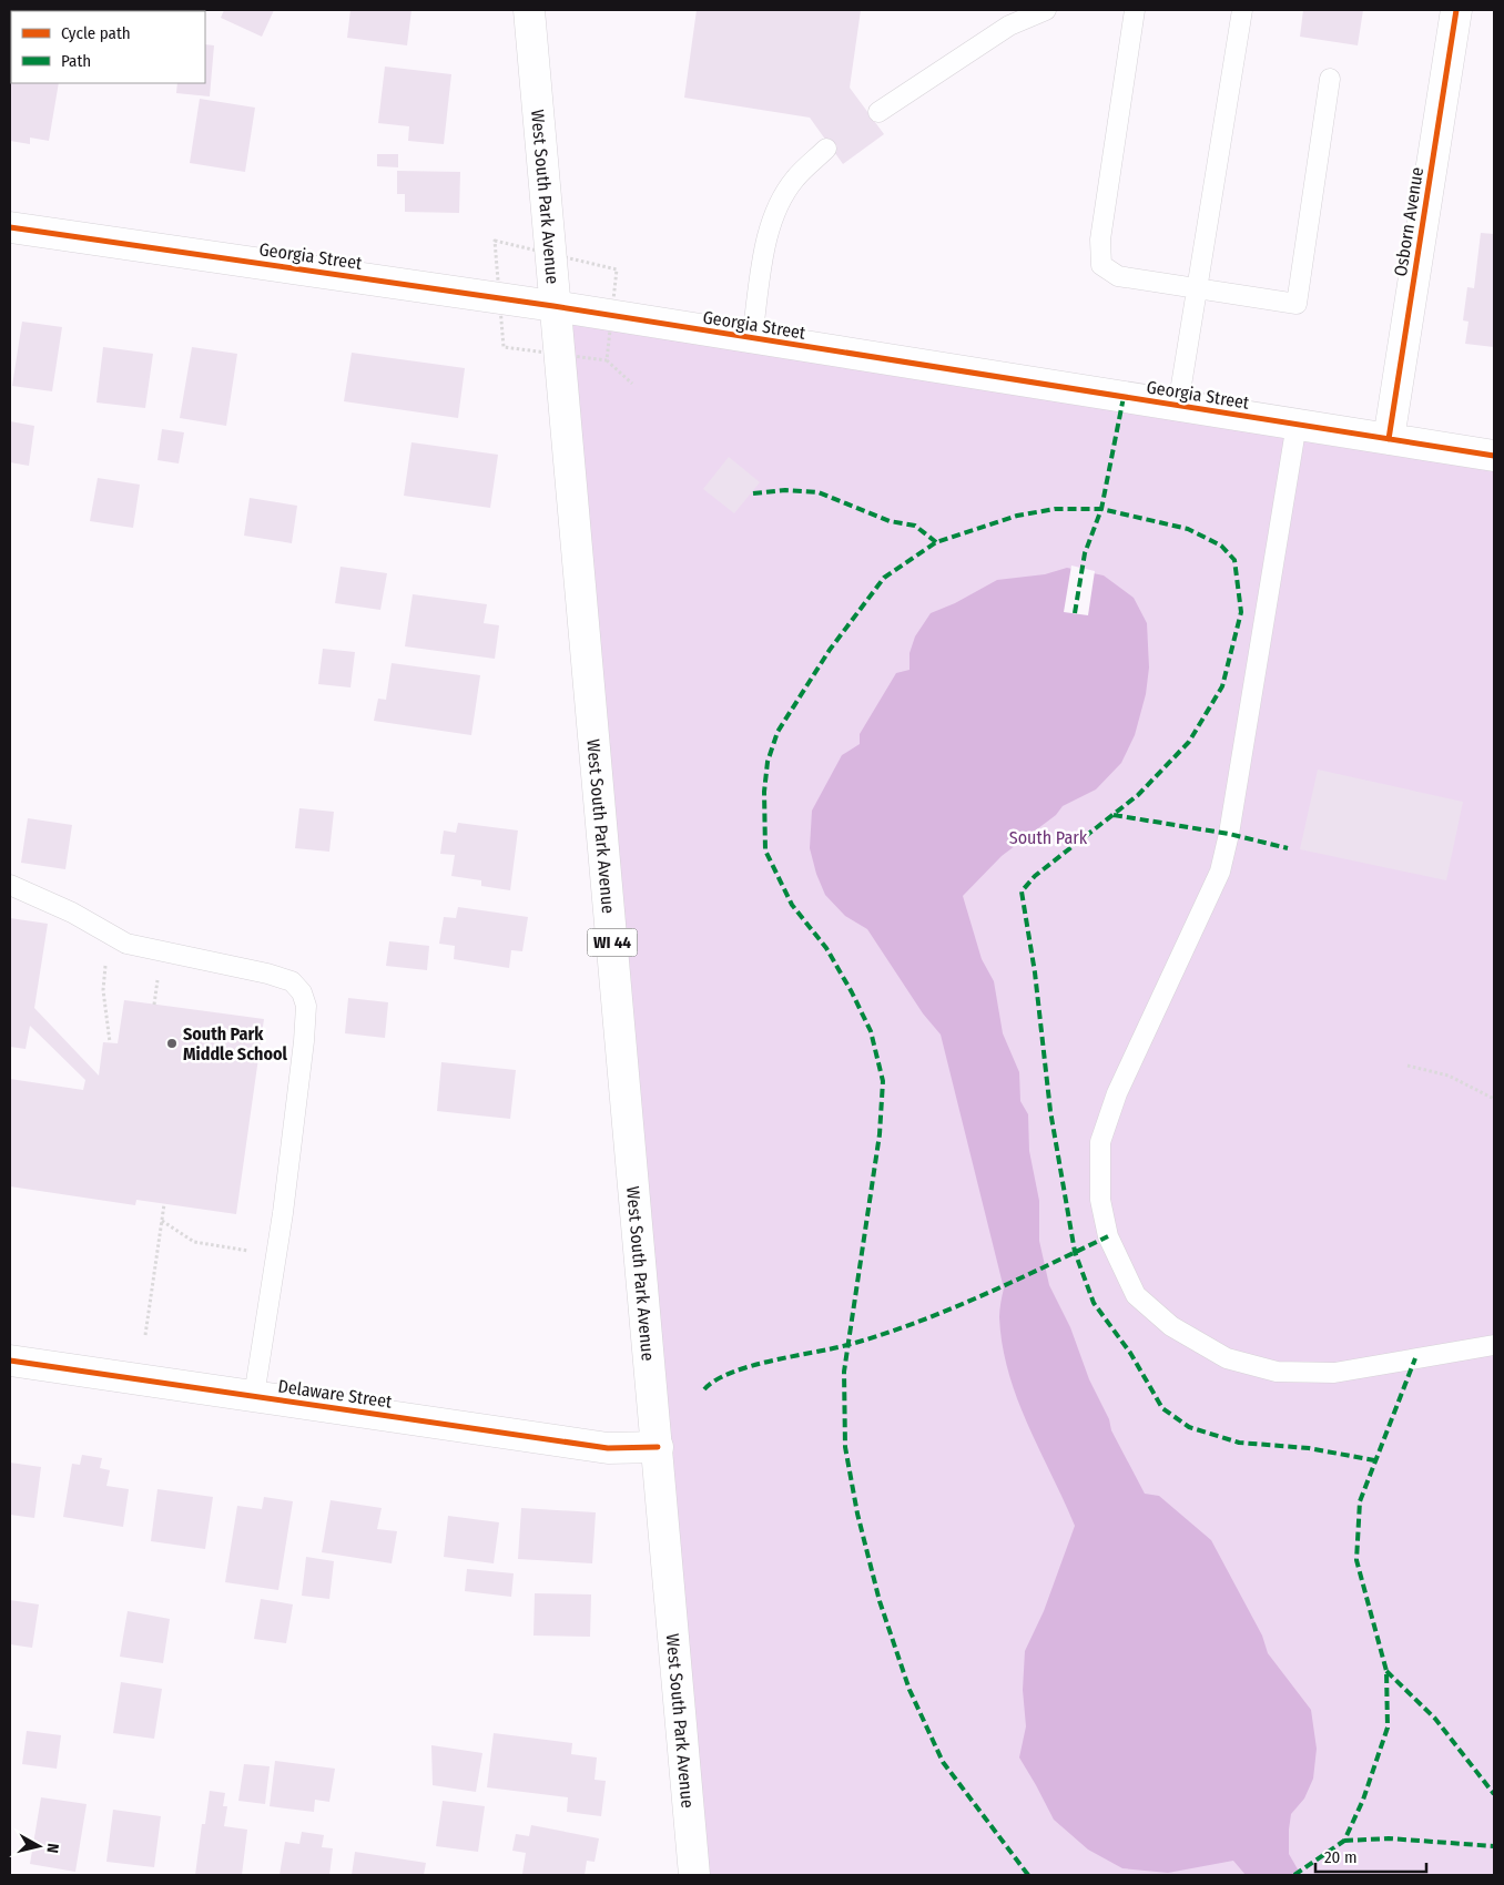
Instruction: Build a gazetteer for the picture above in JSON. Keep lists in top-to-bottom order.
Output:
{
  "streets": {
    "street": [
      "West South Park Avenue",
      "Osborn Avenue",
      "Georgia Street",
      "WI 44",
      "Delaware Street"
    ]
  },
  "crossings": [
    ["West South Park Avenue", "Georgia Street"],
    ["West South Park Avenue", "Delaware Street"],
    ["Osborn Avenue", "Georgia Street"]
  ],
  "parks": ["South Park"],
  "places": ["South Park Middle School"],
  "legend": ["Cycle path", "Path"],
  "scale_bar": "20 m",
  "north": "right"
}
